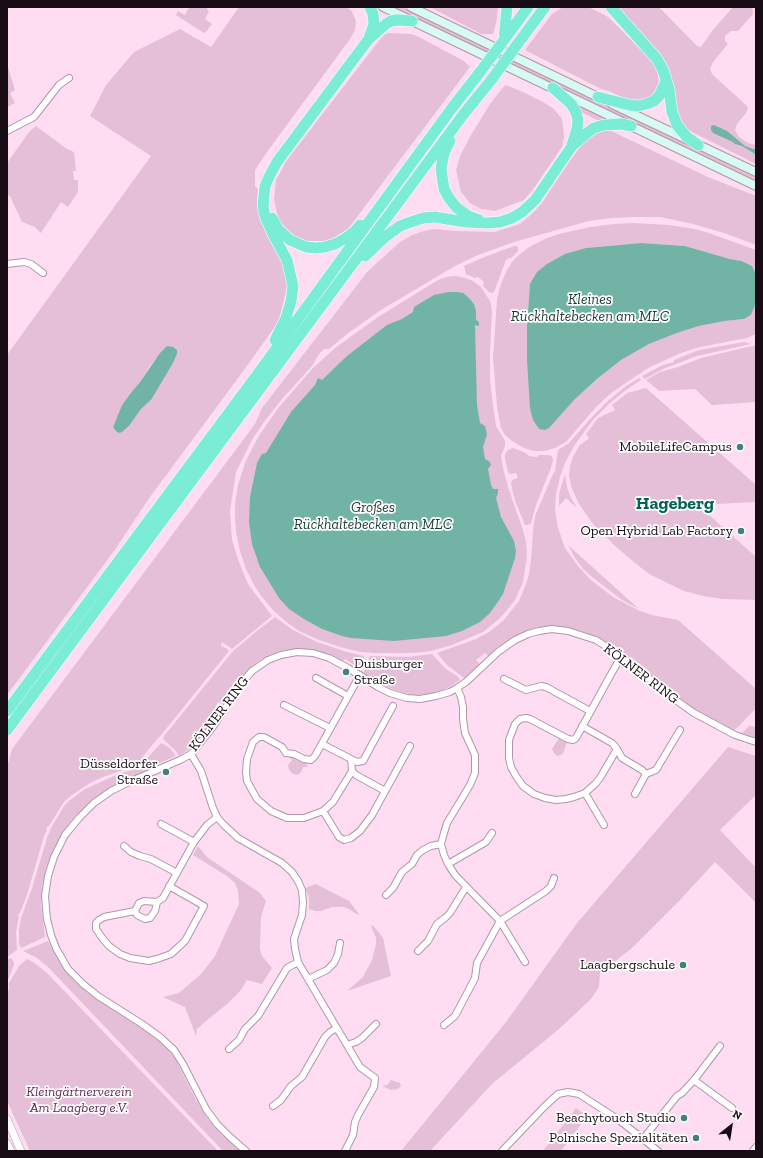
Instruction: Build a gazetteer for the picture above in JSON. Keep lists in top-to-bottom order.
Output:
{
  "streets": {
    "street": ["KÖLNER RING"]
  },
  "districts": ["Hageberg"],
  "water": ["Kleines Rückhaltebecken am MLC", "Großes Rückhaltebecken am MLC"],
  "parks": ["Kleingärtnerverein Am Laagberg e.V."],
  "places": [
    "MobileLifeCampus",
    "Open Hybrid Lab Factory",
    "Duisburger Straße",
    "Düsseldorfer Straße",
    "Laagbergschule",
    "Beachytouch Studio",
    "Polnische Spezialitäten"
  ],
  "north": "top right"
}
